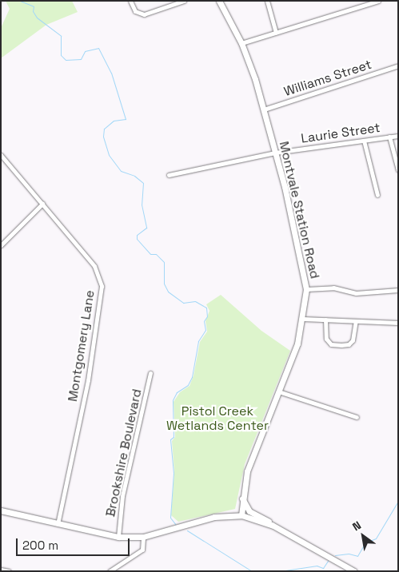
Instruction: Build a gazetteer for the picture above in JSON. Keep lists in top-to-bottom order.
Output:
{
  "streets": {
    "street": [
      "Williams Street",
      "Laurie Street",
      "Montvale Station Road",
      "Montgomery Lane",
      "Brookshire Boulevard"
    ]
  },
  "crossings": [
    ["Williams Street", "Montvale Station Road"],
    ["Laurie Street", "Montvale Station Road"]
  ],
  "parks": ["Pistol Creek Wetlands Center"],
  "scale_bar": "200 m",
  "north": "top left"
}
